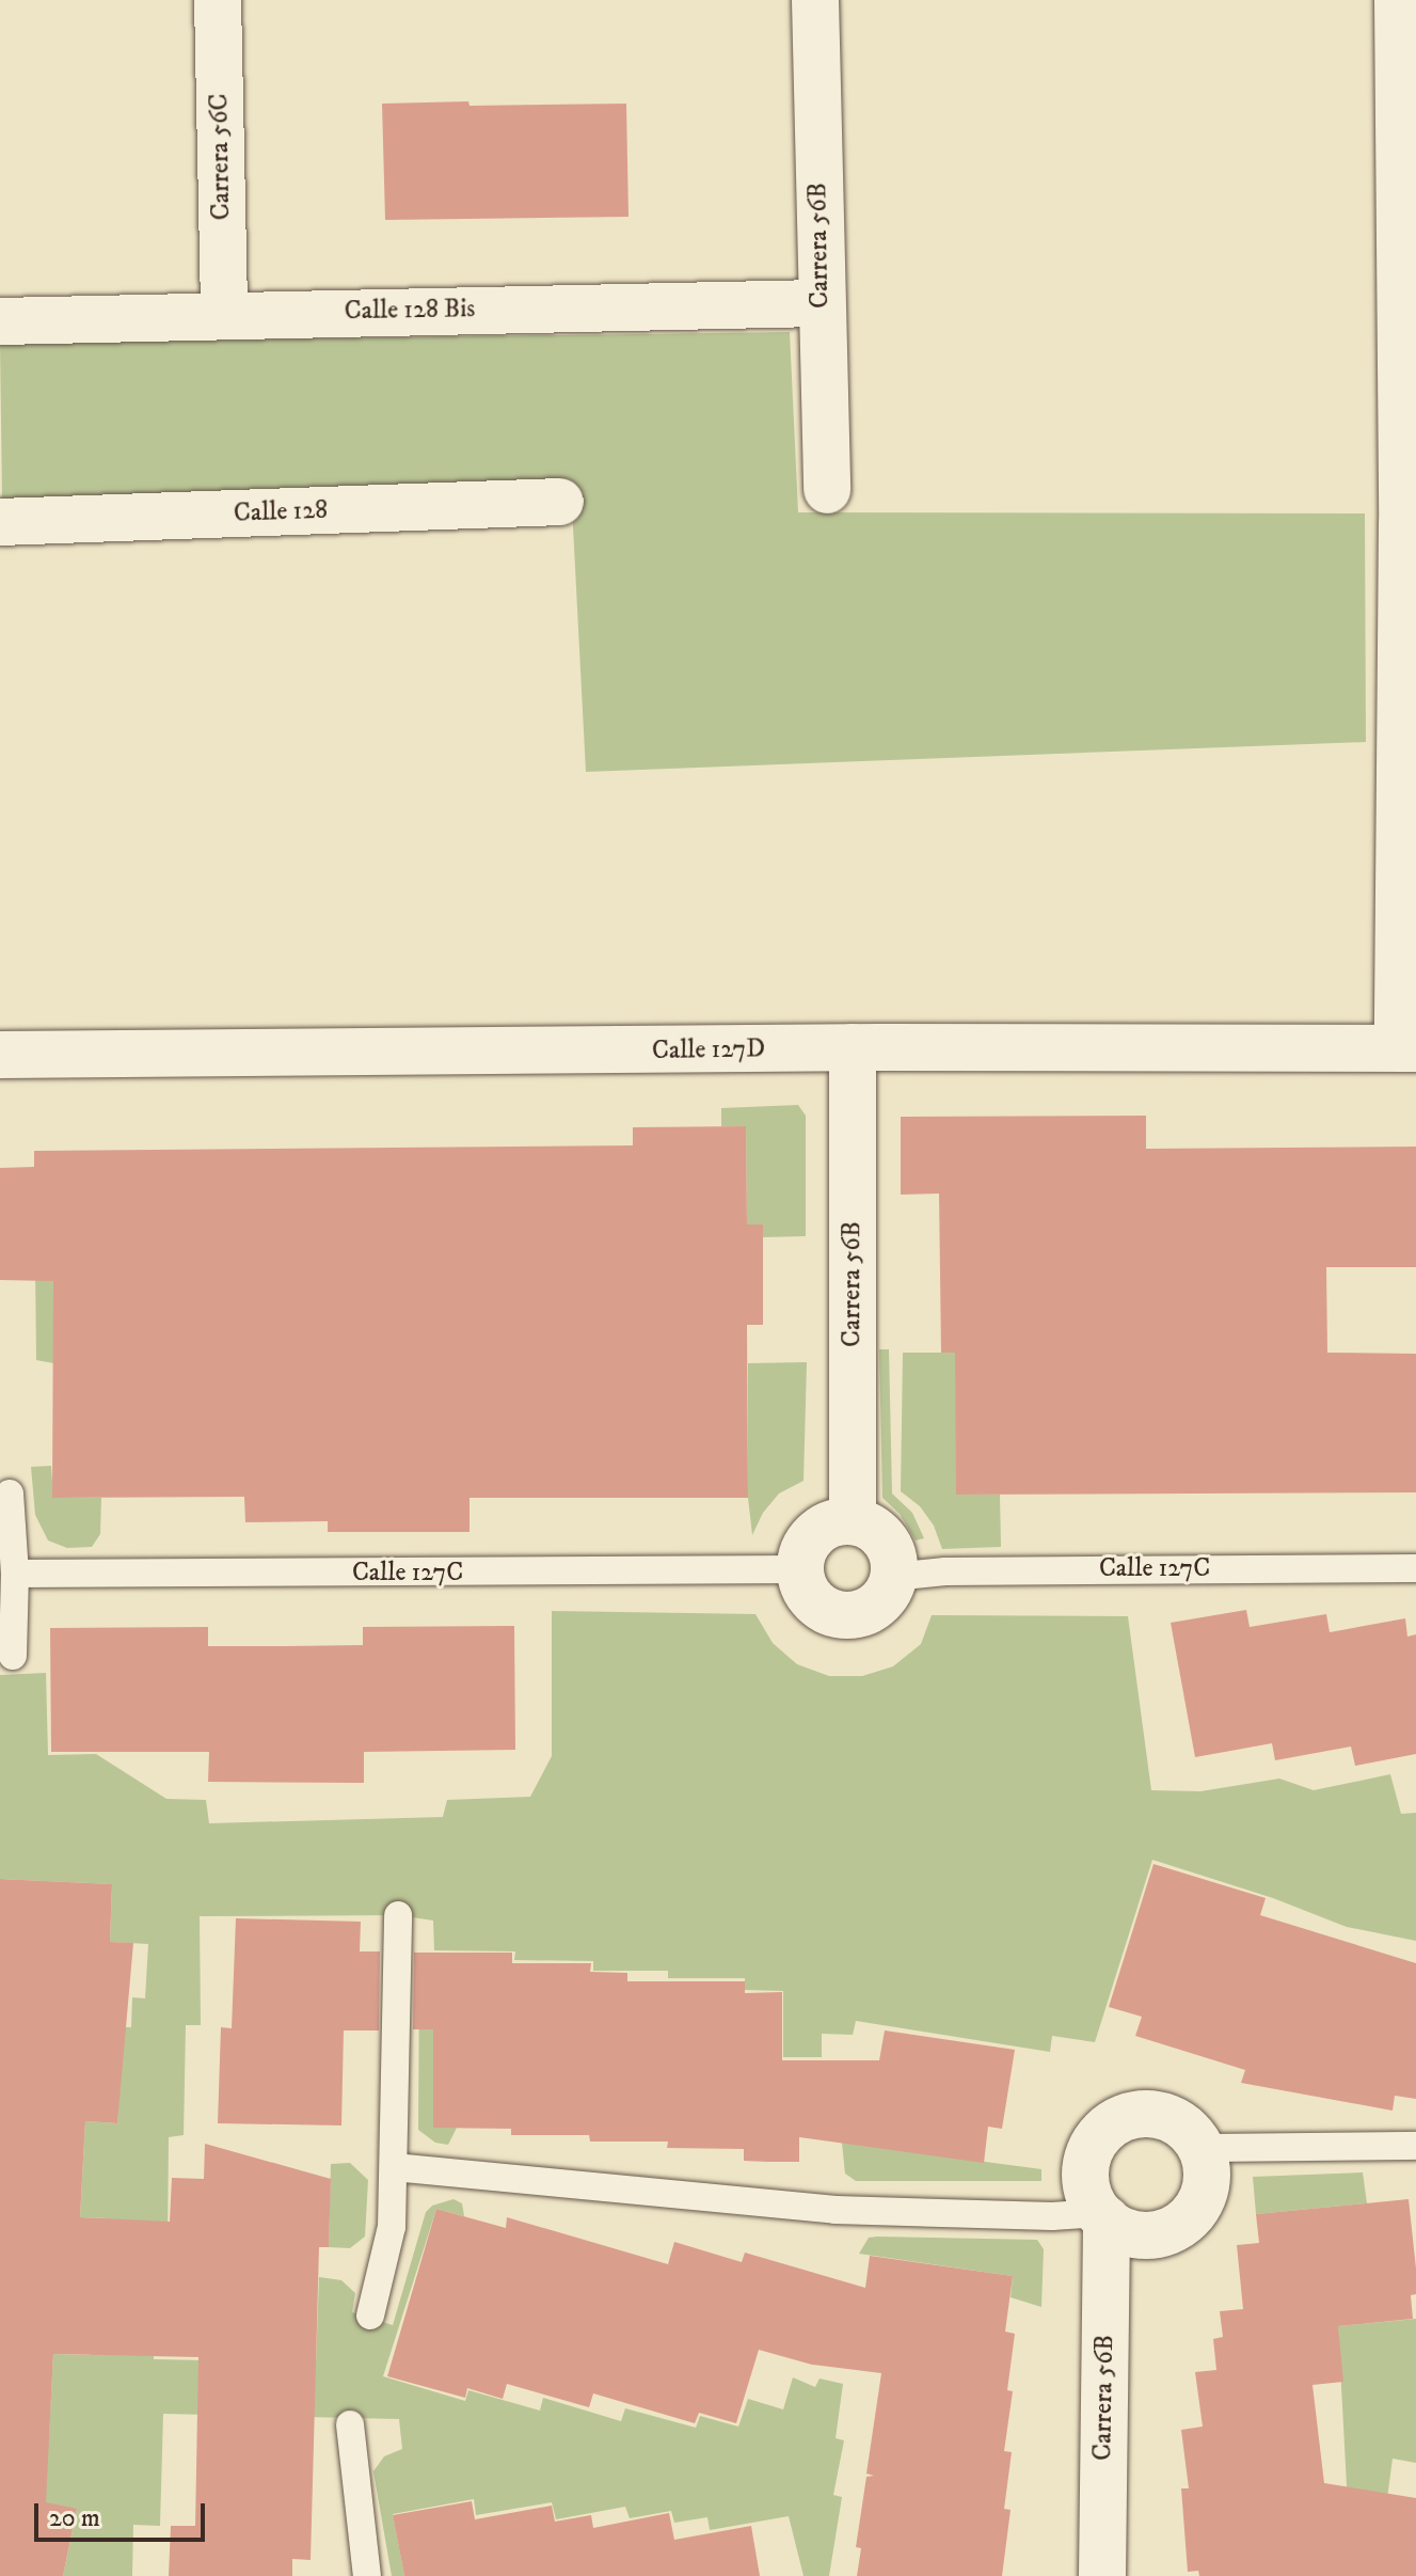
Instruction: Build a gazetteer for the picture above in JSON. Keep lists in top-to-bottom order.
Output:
{
  "streets": {
    "street": [
      "Carrera 56C",
      "Carrera 56B",
      "Calle 128 Bis",
      "Calle 128",
      "Calle 127D"
    ],
    "lane": ["Calle 127C"]
  },
  "crossings": [
    ["Carrera 56C", "Calle 128 Bis"],
    ["Carrera 56B", "Calle 128 Bis"],
    ["Carrera 56B", "Calle 127D"],
    ["Carrera 56B", "Calle 127C"]
  ],
  "scale_bar": "20 m"
}
